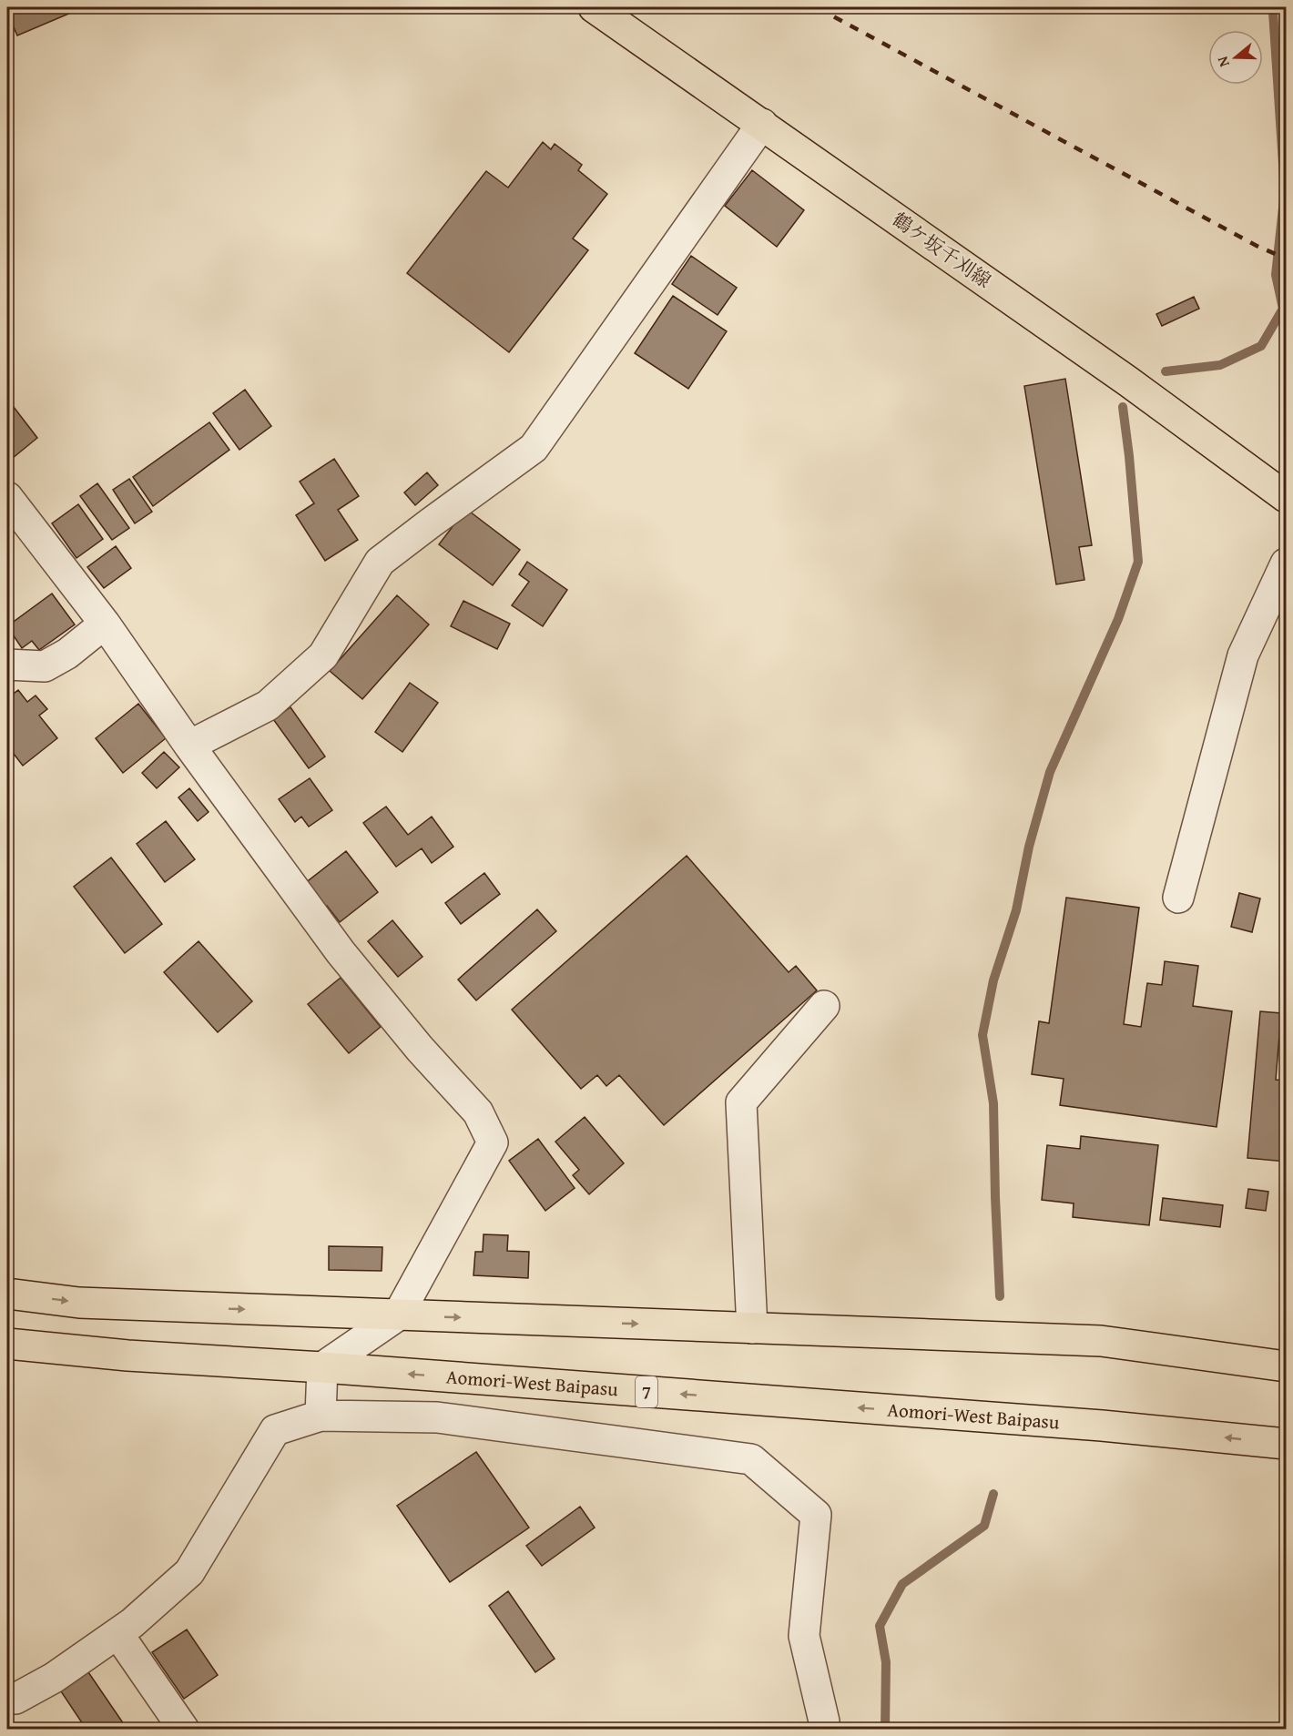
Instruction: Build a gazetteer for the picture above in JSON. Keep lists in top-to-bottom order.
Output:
{
  "streets": {
    "main road": ["鶴ケ坂千刈線", "Aomori-West Baipasu", "7"]
  },
  "north": "left"
}
